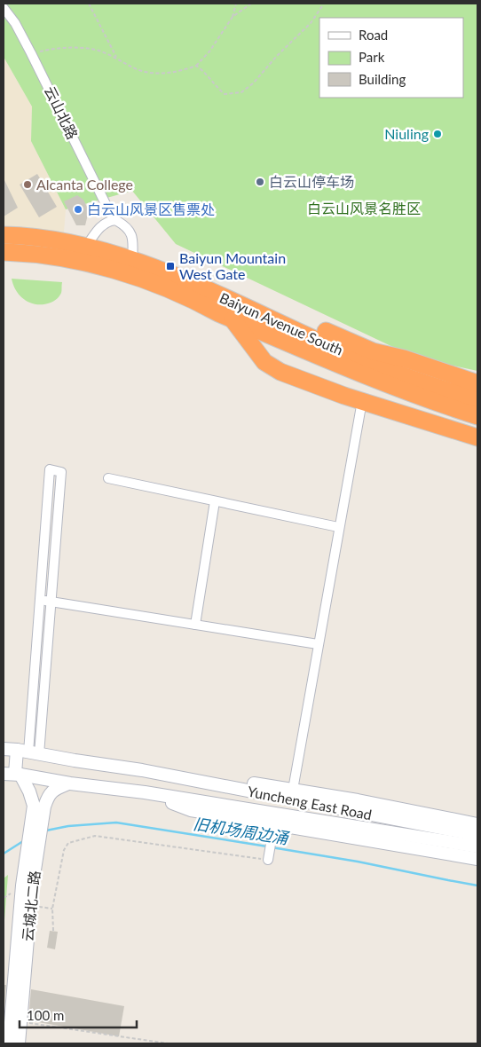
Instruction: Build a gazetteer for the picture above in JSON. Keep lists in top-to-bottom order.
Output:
{
  "streets": {
    "highway": ["Baiyun Avenue South"],
    "street": ["云山北路", "Yuncheng East Road", "云城北二路"]
  },
  "crossings": [
    ["云山北路", "Baiyun Avenue South"],
    ["Yuncheng East Road", "云城北二路"]
  ],
  "water": ["旧机场周边涌"],
  "parks": ["白云山风景名胜区"],
  "places": {
    "other": [
      "Niuling",
      "白云山停车场",
      "Alcanta College",
      "白云山风景区售票处"
    ],
    "transit": ["Baiyun Mountain West Gate"]
  },
  "legend": ["Road", "Park", "Building"],
  "scale_bar": "100 m"
}
